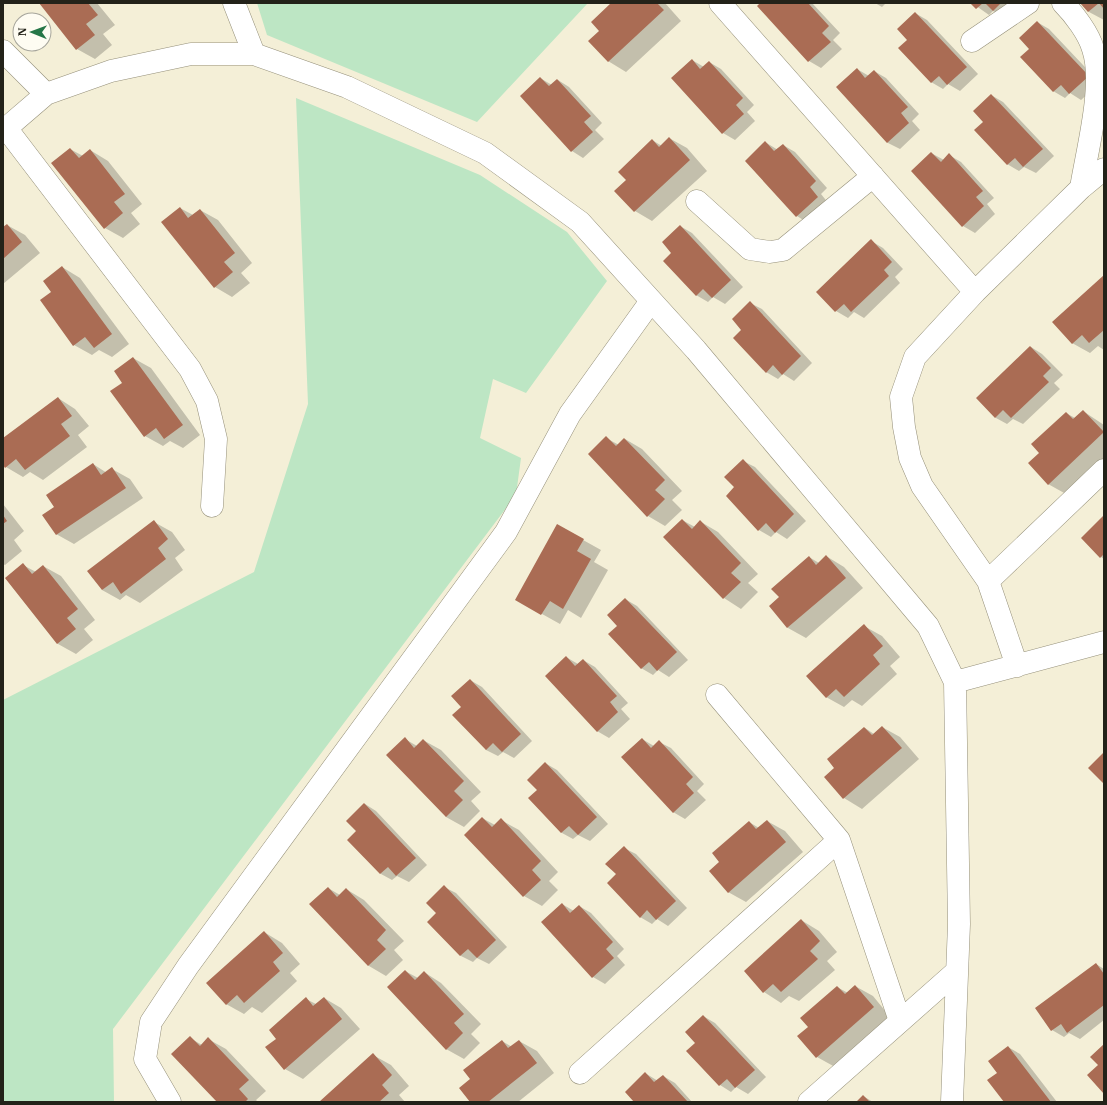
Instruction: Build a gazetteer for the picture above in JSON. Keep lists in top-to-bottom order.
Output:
{
  "north": "left"
}
